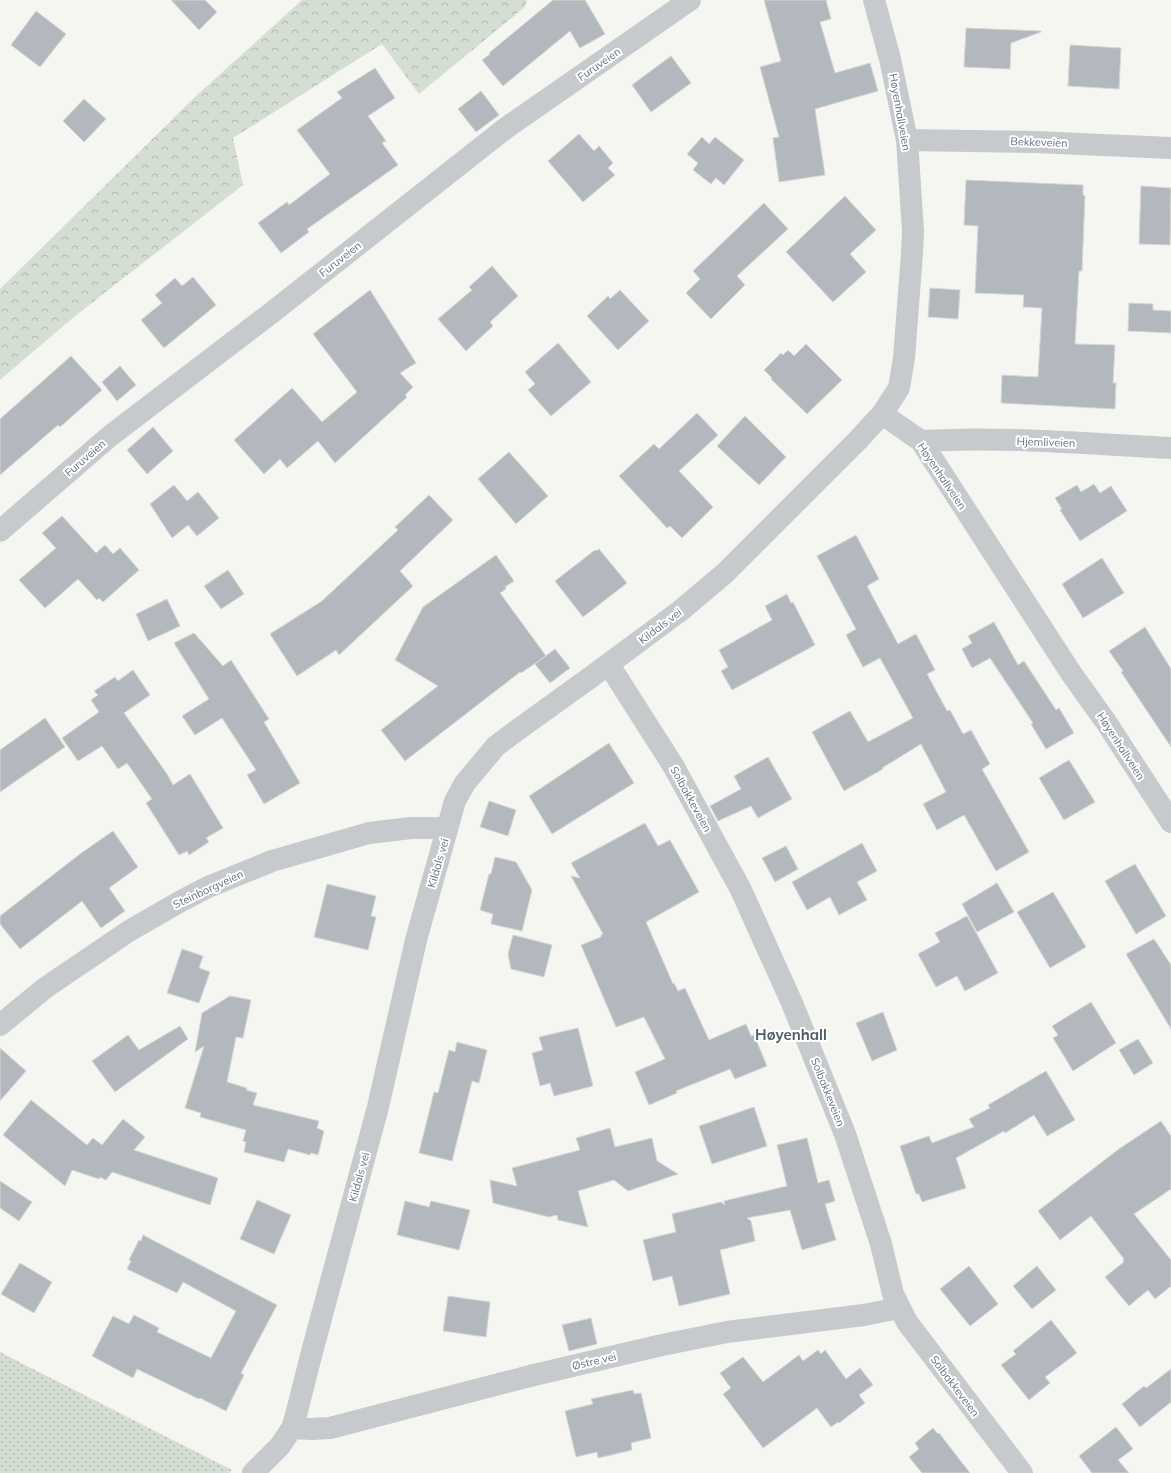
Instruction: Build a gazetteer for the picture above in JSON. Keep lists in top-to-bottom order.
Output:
{
  "streets": {
    "street": [
      "Furuveien",
      "Høyenhallveien",
      "Bekkeveien",
      "Hjemliveien",
      "Kildals vei",
      "Solbakkeveien",
      "Steinborgveien",
      "Østre vei"
    ]
  },
  "crossings": [
    ["Høyenhallveien", "Bekkeveien"],
    ["Høyenhallveien", "Hjemliveien"],
    ["Høyenhallveien", "Kildals vei"],
    ["Kildals vei", "Solbakkeveien"],
    ["Kildals vei", "Steinborgveien"],
    ["Kildals vei", "Østre vei"],
    ["Solbakkeveien", "Østre vei"]
  ],
  "districts": ["Høyenhall"]
}
